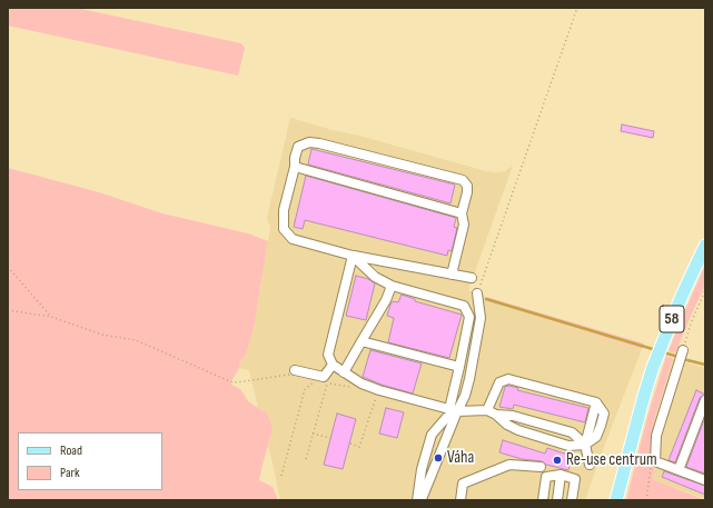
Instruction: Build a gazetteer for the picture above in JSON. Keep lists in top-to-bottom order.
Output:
{
  "streets": {
    "main road": ["58"]
  },
  "places": ["Váha", "Re-use centrum"],
  "legend": ["Road", "Park"]
}
